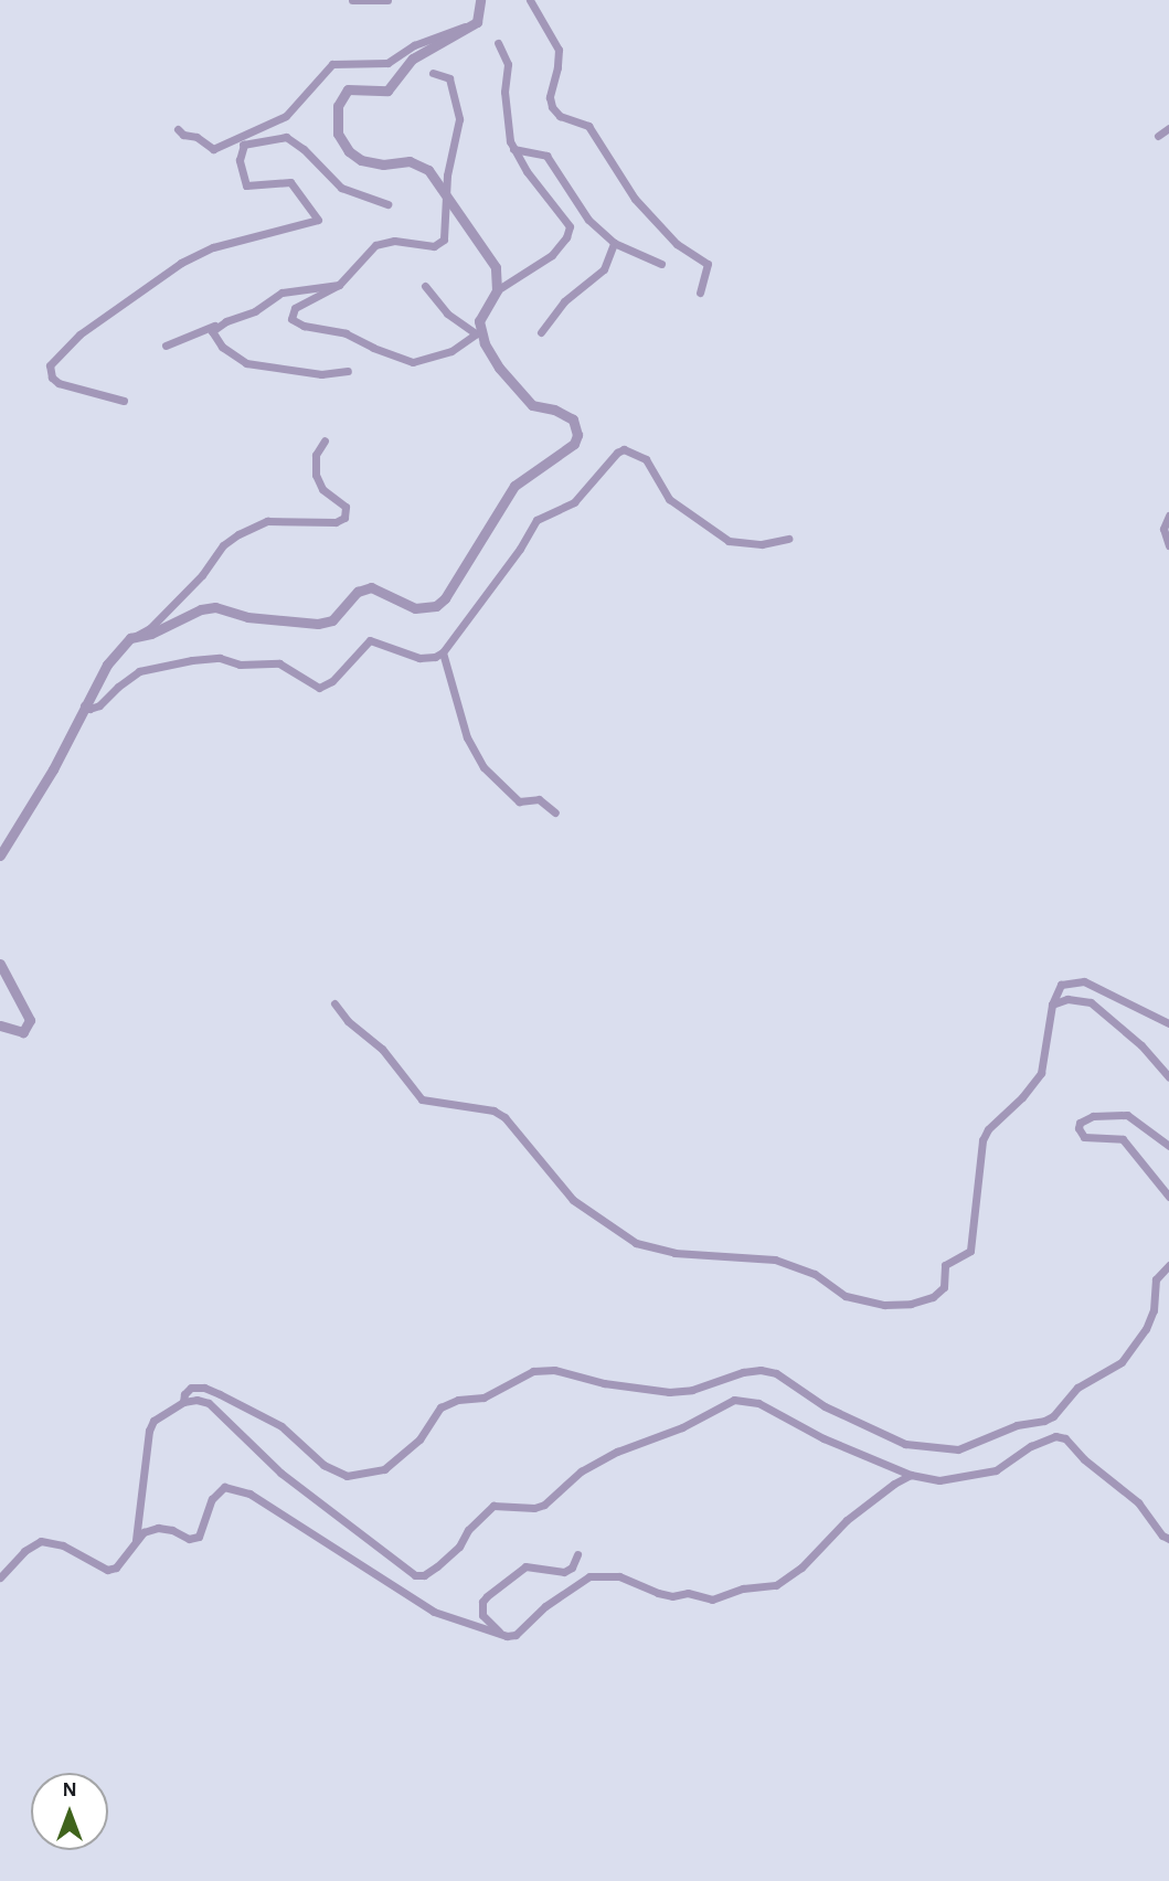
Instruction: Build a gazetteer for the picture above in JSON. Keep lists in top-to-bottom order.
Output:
{
  "north": "top"
}
